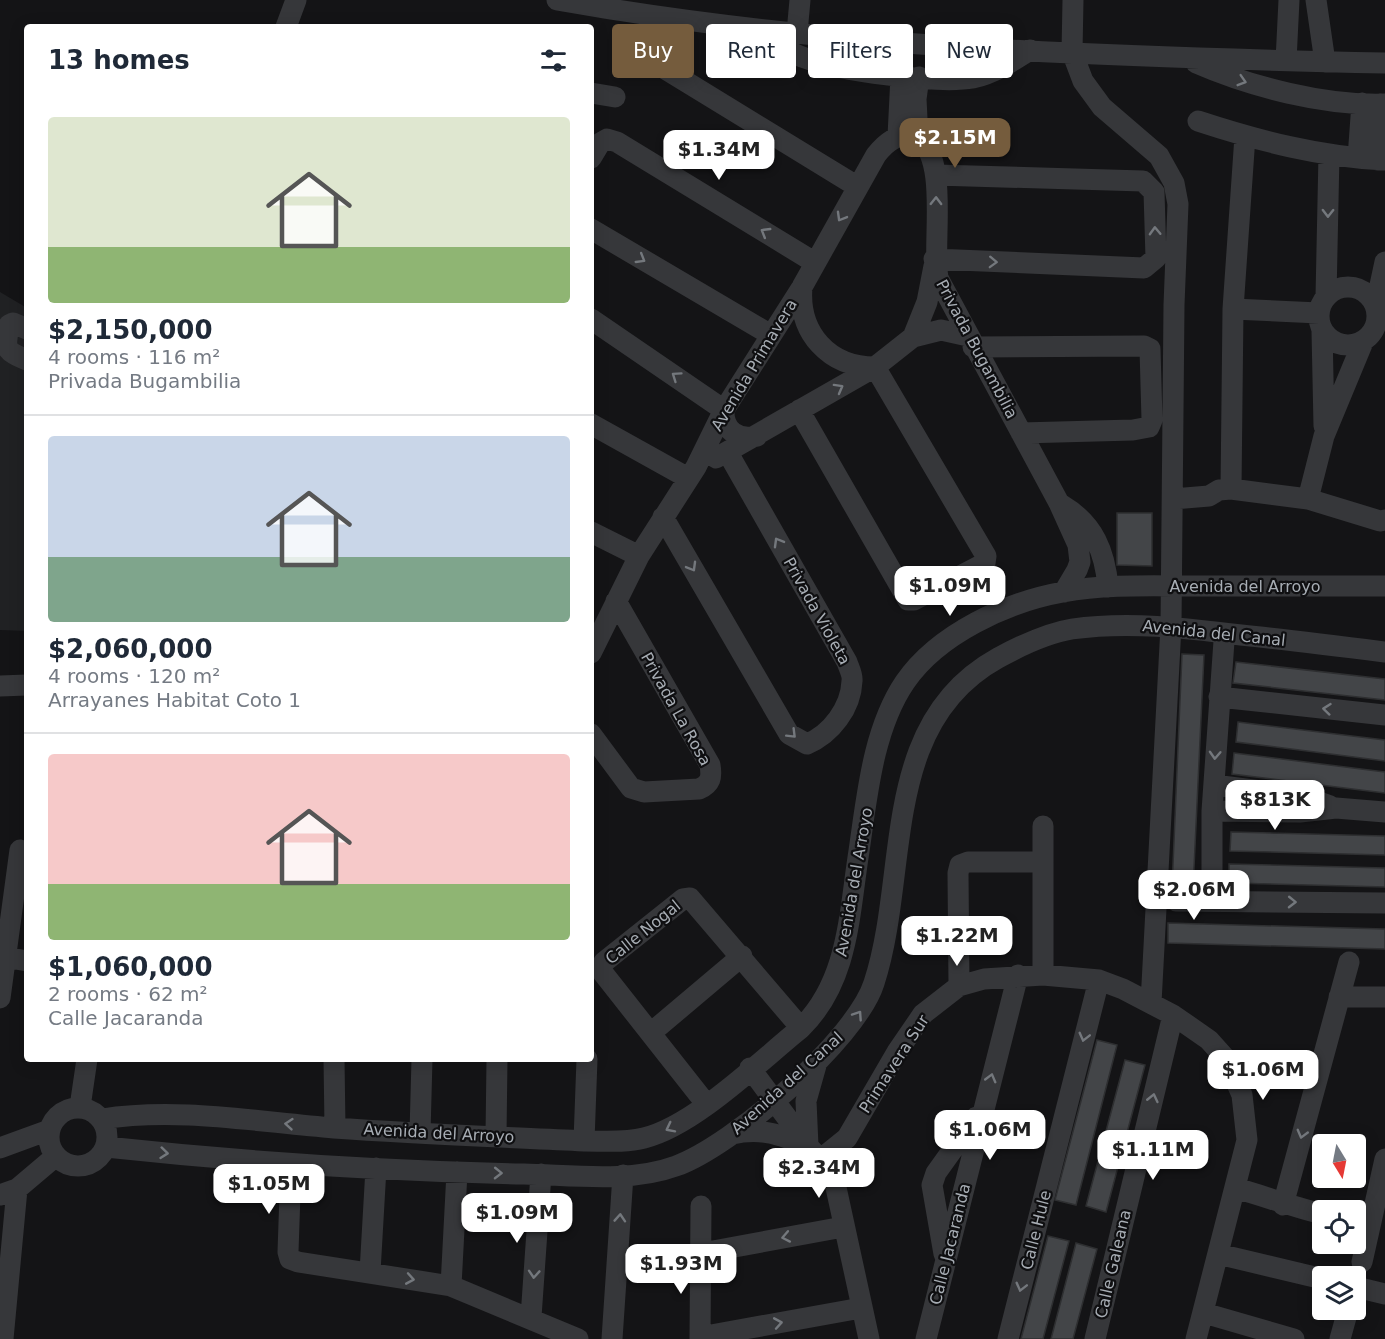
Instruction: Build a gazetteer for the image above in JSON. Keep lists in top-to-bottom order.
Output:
{
  "streets": {
    "street": [
      "Privada Bugambilia",
      "Avenida Primavera",
      "Avenida del Arroyo",
      "Privada Violeta",
      "Avenida del Canal",
      "Privada La Rosa",
      "Calle Nogal",
      "Primavera Sur",
      "Calle Hule",
      "Calle Jacaranda",
      "Calle Galeana"
    ]
  },
  "crossings": [
    ["Privada Bugambilia", "Avenida Primavera"],
    ["Privada Bugambilia", "Avenida del Arroyo"],
    ["Avenida Primavera", "Privada Violeta"],
    ["Avenida Primavera", "Privada La Rosa"],
    ["Avenida del Arroyo", "Avenida del Canal"],
    ["Avenida del Arroyo", "Calle Nogal"],
    ["Primavera Sur", "Calle Hule"],
    ["Primavera Sur", "Calle Jacaranda"],
    ["Primavera Sur", "Calle Galeana"]
  ],
  "one_way": ["Avenida del Canal", "Calle Jacaranda"],
  "north": "bottom",
  "page": {
    "chip": [
      "Buy",
      "Rent",
      "Filters",
      "New"
    ],
    "heading": "13 homes",
    "list": [
      {
        "name": "$2,150,000",
        "note": "4 rooms · 116 m² · Privada Bugambilia"
      },
      {
        "name": "$2,060,000",
        "note": "4 rooms · 120 m² · Arrayanes Habitat Coto 1"
      },
      {
        "name": "$1,060,000",
        "note": "2 rooms · 62 m² · Calle Jacaranda"
      }
    ],
    "price": [
      "$2.15M",
      "$1.34M",
      "$1.09M",
      "$813K",
      "$2.06M",
      "$1.22M",
      "$1.06M",
      "$1.06M",
      "$1.11M",
      "$2.34M",
      "$1.05M",
      "$1.09M",
      "$1.93M"
    ]
  }
}
